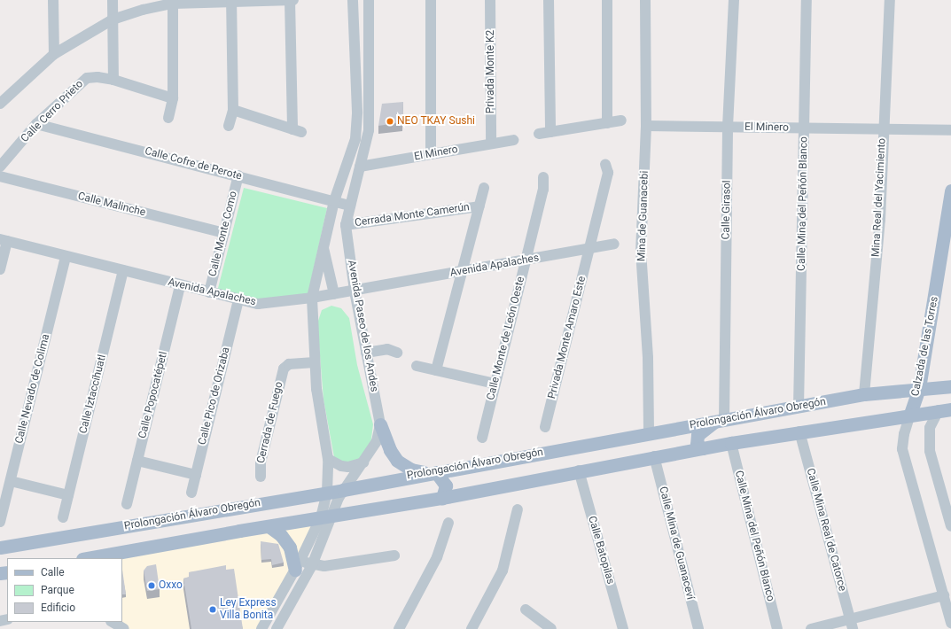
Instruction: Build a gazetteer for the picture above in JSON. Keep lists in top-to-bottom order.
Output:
{
  "streets": {
    "main road": ["Calzada de las Torres", "Prolongación Álvaro Obregón"],
    "street": [
      "Privada Monte K2",
      "Calle Cerro Prieto",
      "El Minero",
      "Calle Cofre de Perote",
      "Mina Real del Yacimiento",
      "Calle Mina del Peñón Blanco",
      "Calle Malinche",
      "Calle Girasol",
      "Cerrada Monte Camerún",
      "Mina de Guanacebi",
      "Calle Monte Como",
      "Avenida Apalaches",
      "Avenida Paseo de los Andes",
      "Privada Monte Amaro Este",
      "Calle Monte de León Oeste",
      "Calle Nevado de Colima",
      "Calle Iztaccíhuatl",
      "Calle Popocatépetl",
      "Calle Pico de Orizaba",
      "Cerrada de Fuego",
      "Calle Mina Real de Catorce",
      "Calle Mina de Guanaceví",
      "Calle Batopilas"
    ]
  },
  "crossings": [
    ["Privada Monte K2", "El Minero"],
    ["Calle Cerro Prieto", "Calle Cofre de Perote"],
    ["El Minero", "Mina Real del Yacimiento"],
    ["El Minero", "Calle Mina del Peñón Blanco"],
    ["El Minero", "Calle Girasol"],
    ["El Minero", "Mina de Guanacebi"],
    ["El Minero", "Avenida Paseo de los Andes"],
    ["Calle Cofre de Perote", "Calle Monte Como"],
    ["Calle Cofre de Perote", "Avenida Paseo de los Andes"],
    ["Mina Real del Yacimiento", "Prolongación Álvaro Obregón"],
    ["Calle Mina del Peñón Blanco", "Prolongación Álvaro Obregón"],
    ["Calle Malinche", "Calle Monte Como"],
    ["Calle Girasol", "Prolongación Álvaro Obregón"],
    ["Cerrada Monte Camerún", "Avenida Paseo de los Andes"],
    ["Mina de Guanacebi", "Prolongación Álvaro Obregón"],
    ["Calle Monte Como", "Avenida Apalaches"],
    ["Avenida Apalaches", "Avenida Paseo de los Andes"],
    ["Avenida Apalaches", "Privada Monte Amaro Este"],
    ["Avenida Apalaches", "Calle Monte de León Oeste"],
    ["Avenida Apalaches", "Calle Nevado de Colima"],
    ["Avenida Apalaches", "Calle Iztaccíhuatl"],
    ["Avenida Apalaches", "Calle Popocatépetl"],
    ["Avenida Apalaches", "Calle Pico de Orizaba"],
    ["Avenida Paseo de los Andes", "Prolongación Álvaro Obregón"],
    ["Avenida Paseo de los Andes", "Cerrada de Fuego"],
    ["Calzada de las Torres", "Prolongación Álvaro Obregón"]
  ],
  "places": ["NEO TKAY Sushi", "Oxxo", "Ley Express Villa Bonita"],
  "legend": ["Calle", "Parque", "Edificio"]
}
